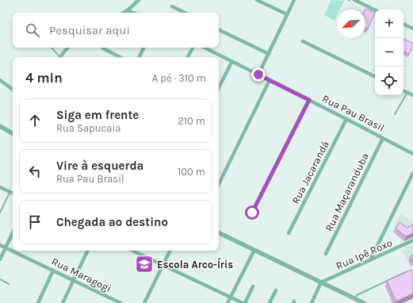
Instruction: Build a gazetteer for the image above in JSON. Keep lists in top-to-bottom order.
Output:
{
  "streets": {
    "street": [
      "Rua Pau Brasil",
      "Rua Jacarandá",
      "Rua Maçaranduba",
      "Rua Ipê Roxo",
      "Rua Maragogi"
    ]
  },
  "crossings": [
    ["Rua Pau Brasil", "Rua Jacarandá"],
    ["Rua Pau Brasil", "Rua Maçaranduba"]
  ],
  "places": {
    "school or university": ["Escola Arco-Íris"]
  },
  "north": "bottom left",
  "page": {
    "map_buttons": ["+", "−"],
    "search": "Pesquisar aqui",
    "heading": ["4 min", "A pé · 310 m"],
    "list": [
      ["Siga em frente", "Rua Sapucaia", "210 m"],
      ["Vire à esquerda", "Rua Pau Brasil", "100 m"],
      "Chegada ao destino"
    ]
  }
}
